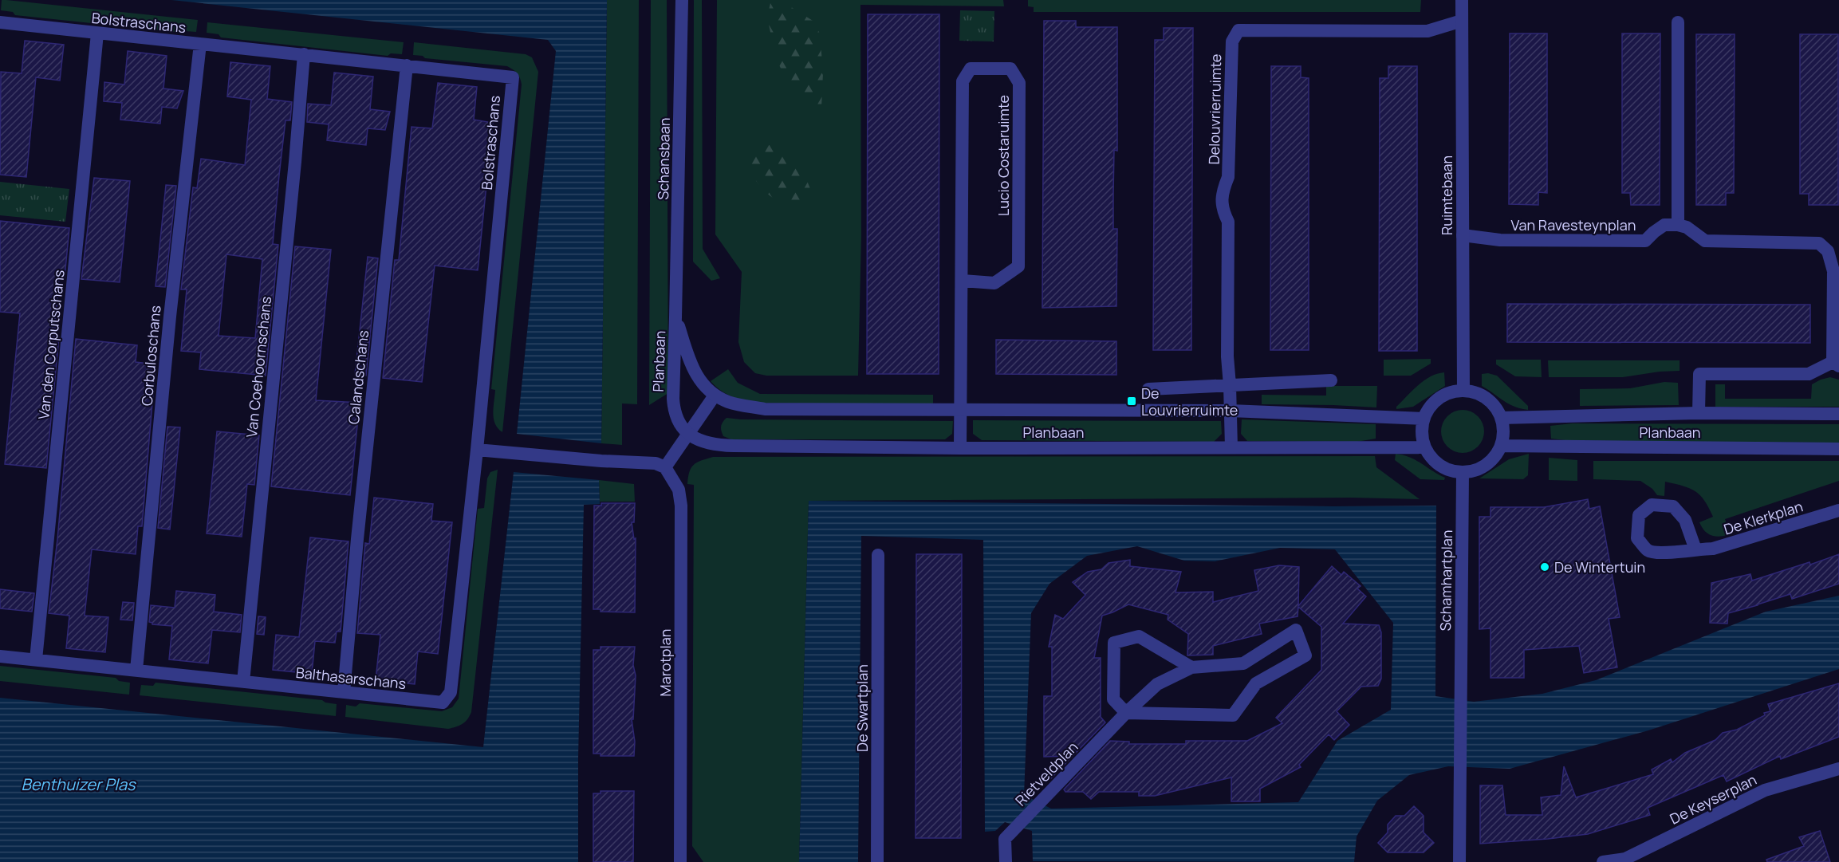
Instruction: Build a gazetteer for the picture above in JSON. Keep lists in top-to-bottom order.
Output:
{
  "streets": {
    "street": [
      "Bolstraschans",
      "Delouvrierruimte",
      "Lucio Costaruimte",
      "Schansbaan",
      "Ruimtebaan",
      "Van Ravesteynplan",
      "Van den Corputschans",
      "Corbuloschans",
      "Planbaan",
      "Van Coehoornschans",
      "Calandschans",
      "De Klerkplan",
      "Schamhartplan",
      "Marotplan",
      "Balthasarschans",
      "De Swartplan",
      "Rietveldplan",
      "De Keyserplan"
    ]
  },
  "crossings": [
    ["Bolstraschans", "Van den Corputschans"],
    ["Bolstraschans", "Corbuloschans"],
    ["Bolstraschans", "Van Coehoornschans"],
    ["Bolstraschans", "Calandschans"],
    ["Bolstraschans", "Balthasarschans"],
    ["Delouvrierruimte", "Ruimtebaan"],
    ["Delouvrierruimte", "Planbaan"],
    ["Lucio Costaruimte", "Planbaan"],
    ["Schansbaan", "Planbaan"],
    ["Ruimtebaan", "Van Ravesteynplan"],
    ["Ruimtebaan", "Planbaan"],
    ["Ruimtebaan", "Schamhartplan"],
    ["Van den Corputschans", "Balthasarschans"],
    ["Corbuloschans", "Balthasarschans"],
    ["Planbaan", "Schamhartplan"],
    ["Van Coehoornschans", "Balthasarschans"],
    ["Calandschans", "Balthasarschans"]
  ],
  "water": ["Benthuizer Plas"],
  "places": {
    "transit": ["De Louvrierruimte"],
    "other": ["De Wintertuin"]
  }
}
